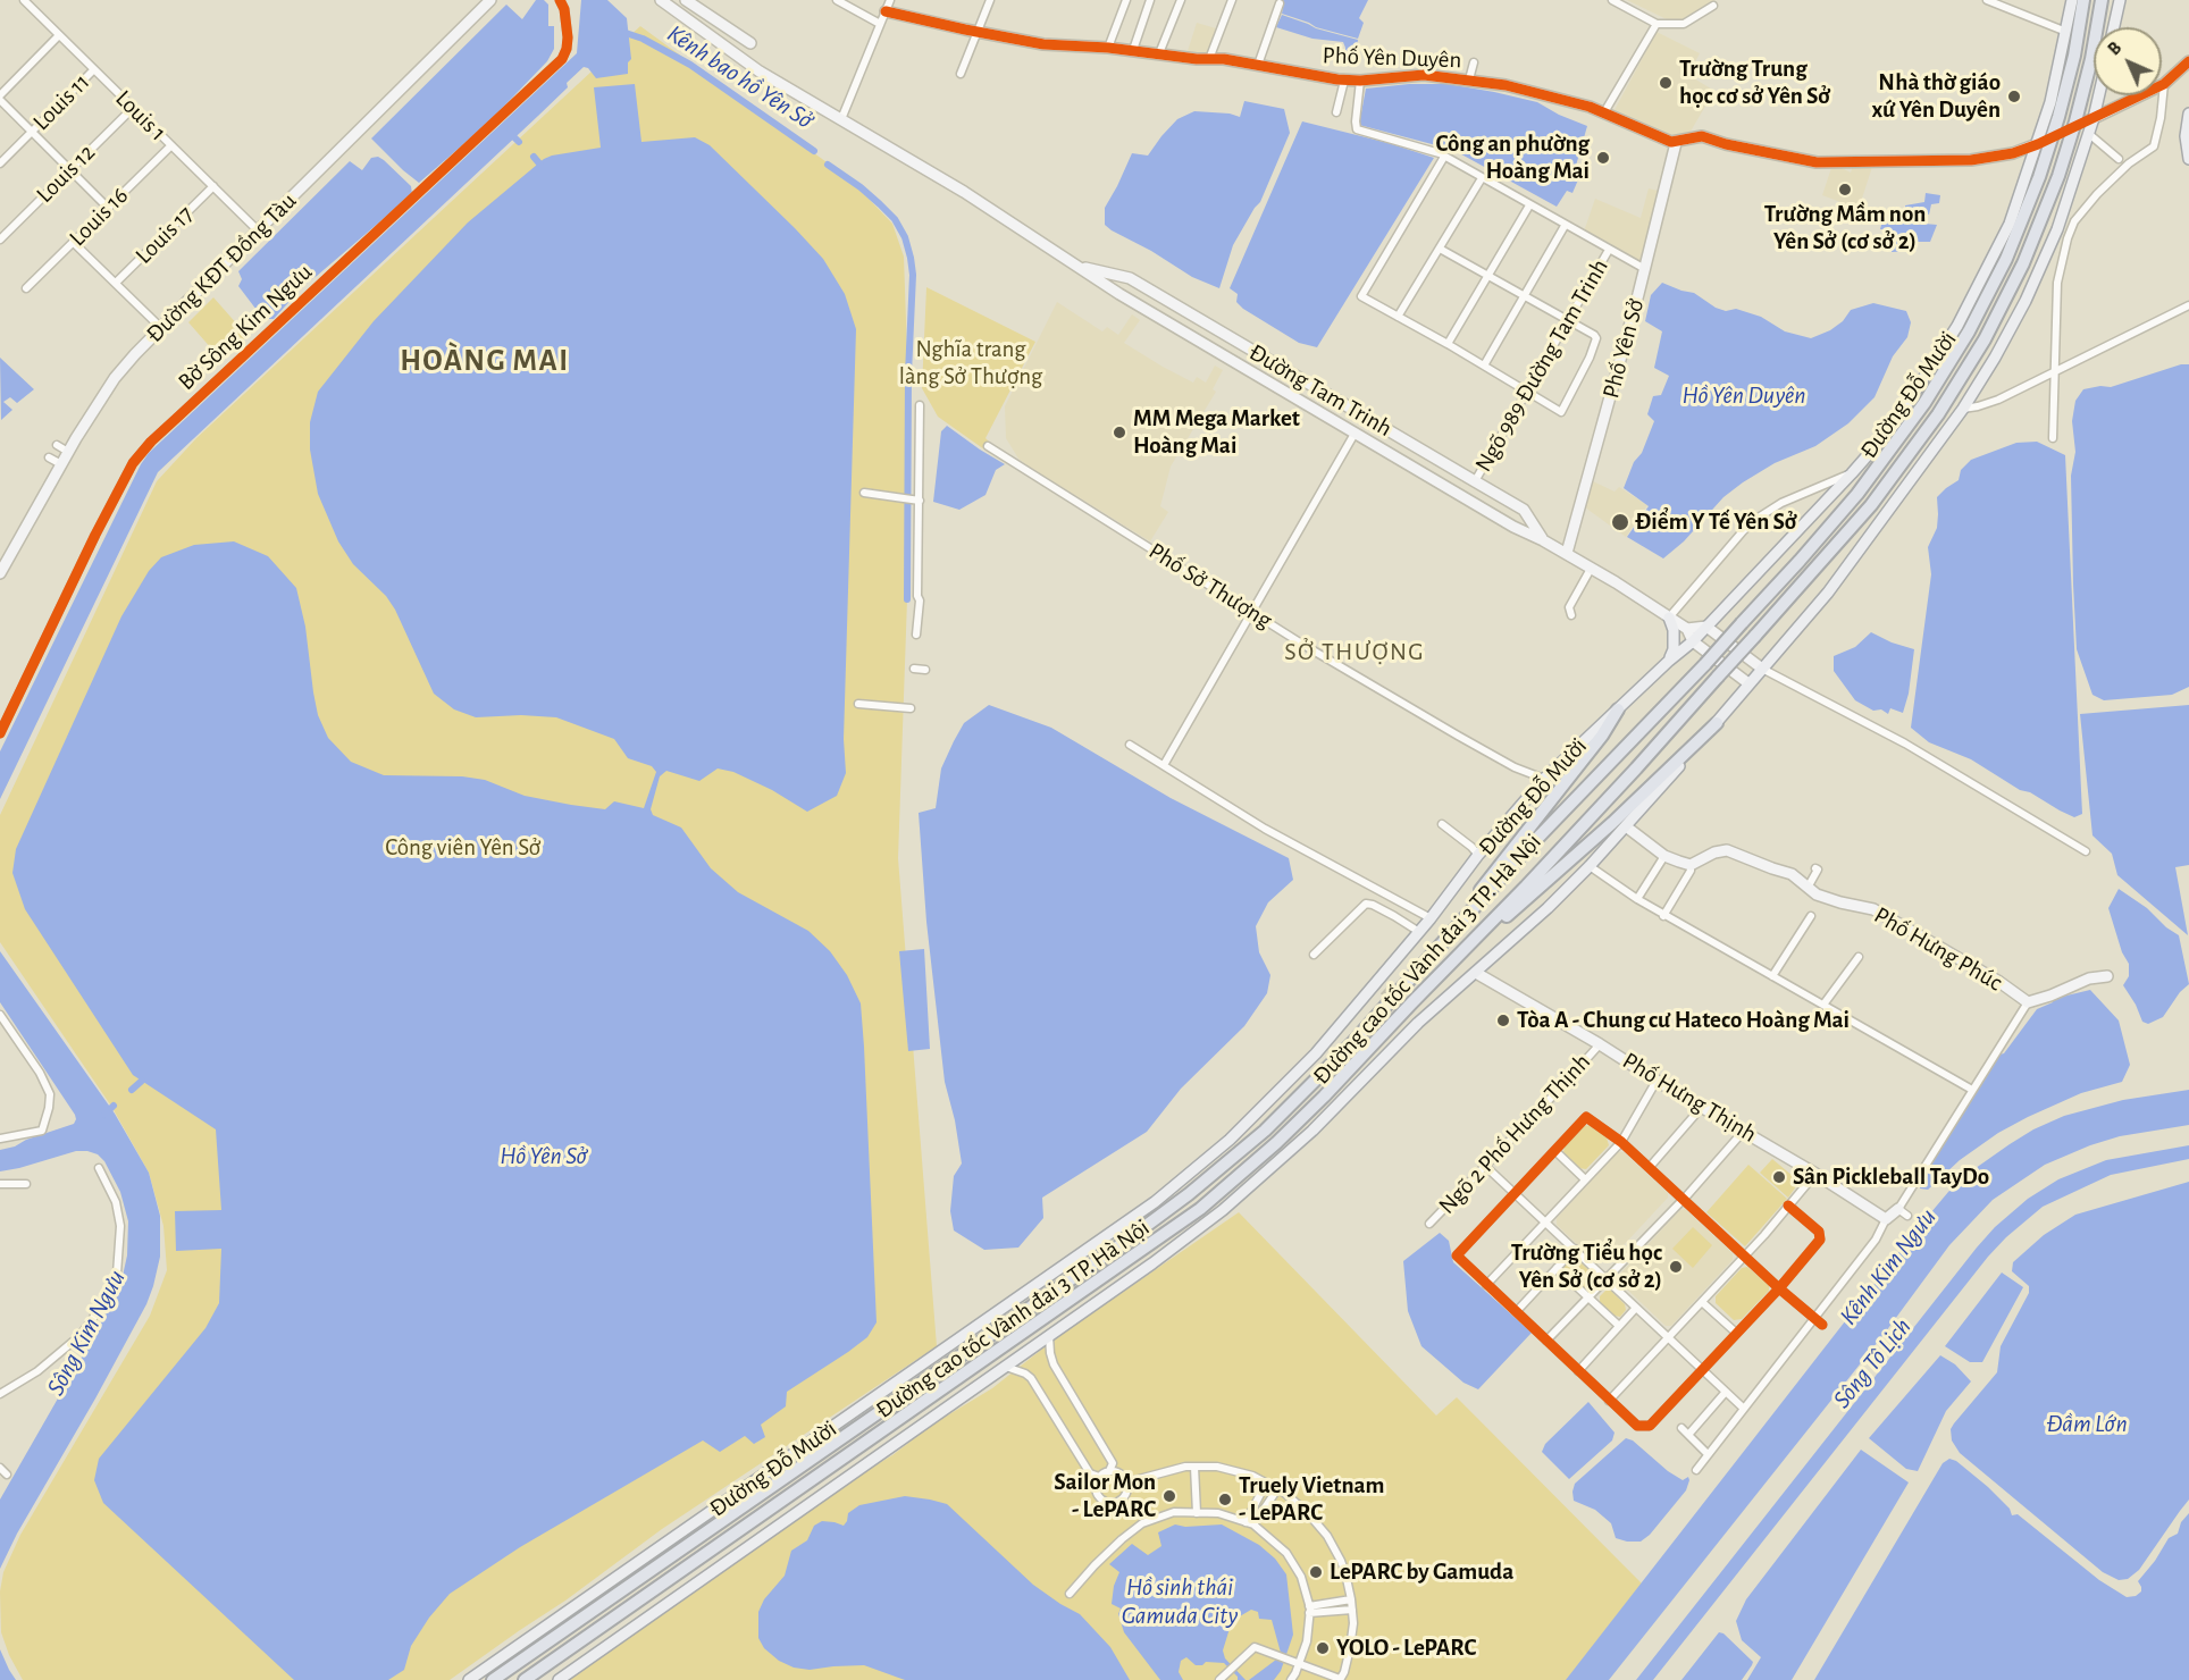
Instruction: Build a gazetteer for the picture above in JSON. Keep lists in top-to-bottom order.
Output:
{
  "streets": {
    "highway": ["Đường cao tốc Vành đai 3 TP. Hà Nội"],
    "main road": [
      "Phố Yên Duyên",
      "Đường KĐT Đồng Tàu",
      "Phố Yên Sở",
      "Đường Tam Trinh",
      "Đường Đỗ Mười",
      "Phố Hưng Phúc",
      "Phố Hưng Thịnh"
    ],
    "street": [
      "Louis 11",
      "Louis 1",
      "Louis 12",
      "Louis 16",
      "Louis 17",
      "Bờ Sông Kim Ngưu",
      "Ngõ 989 Đường Tam Trinh",
      "Phố Sở Thượng",
      "Ngõ 2 Phố Hưng Thịnh"
    ]
  },
  "crossings": [
    ["Phố Yên Duyên", "Phố Yên Sở"],
    ["Louis 11", "Louis 1"],
    ["Louis 1", "Louis 12"],
    ["Louis 1", "Louis 16"],
    ["Louis 1", "Louis 17"],
    ["Louis 1", "Đường KĐT Đồng Tàu"],
    ["Phố Yên Sở", "Đường Tam Trinh"],
    ["Ngõ 989 Đường Tam Trinh", "Đường Tam Trinh"],
    ["Đường Đỗ Mười", "Phố Sở Thượng"],
    ["Đường Đỗ Mười", "Phố Hưng Thịnh"],
    ["Phố Hưng Thịnh", "Ngõ 2 Phố Hưng Thịnh"]
  ],
  "districts": ["HOÀNG MAI", "SỞ THƯỢNG"],
  "water": [
    "Kênh bao hồ Yên Sở",
    "Hồ Yên Duyên",
    "Hồ Yên Sở",
    "Kênh Kim Ngưu",
    "Sông Kim Ngưu",
    "Sông Tô Lịch",
    "Đầm Lớn",
    "Hồ sinh thái Gamuda City"
  ],
  "parks": ["Nghĩa trang làng Sở Thượng", "Công viên Yên Sở"],
  "places": [
    "Trường Trung học cơ sở Yên Sở",
    "Nhà thờ giáo xứ Yên Duyên",
    "Công an phường Hoàng Mai",
    "Trường Mầm non Yên Sở (cơ sở 2)",
    "MM Mega Market Hoàng Mai",
    "Điểm Y Tế Yên Sở",
    "Tòa A - Chung cư Hateco Hoàng Mai",
    "Sân Pickleball TayDo",
    "Trường Tiểu học Yên Sở (cơ sở 2)",
    "Sailor Mon - LePARC",
    "Truely Vietnam - LePARC",
    "LePARC by Gamuda",
    "YOLO - LePARC"
  ],
  "north": "top left"
}
